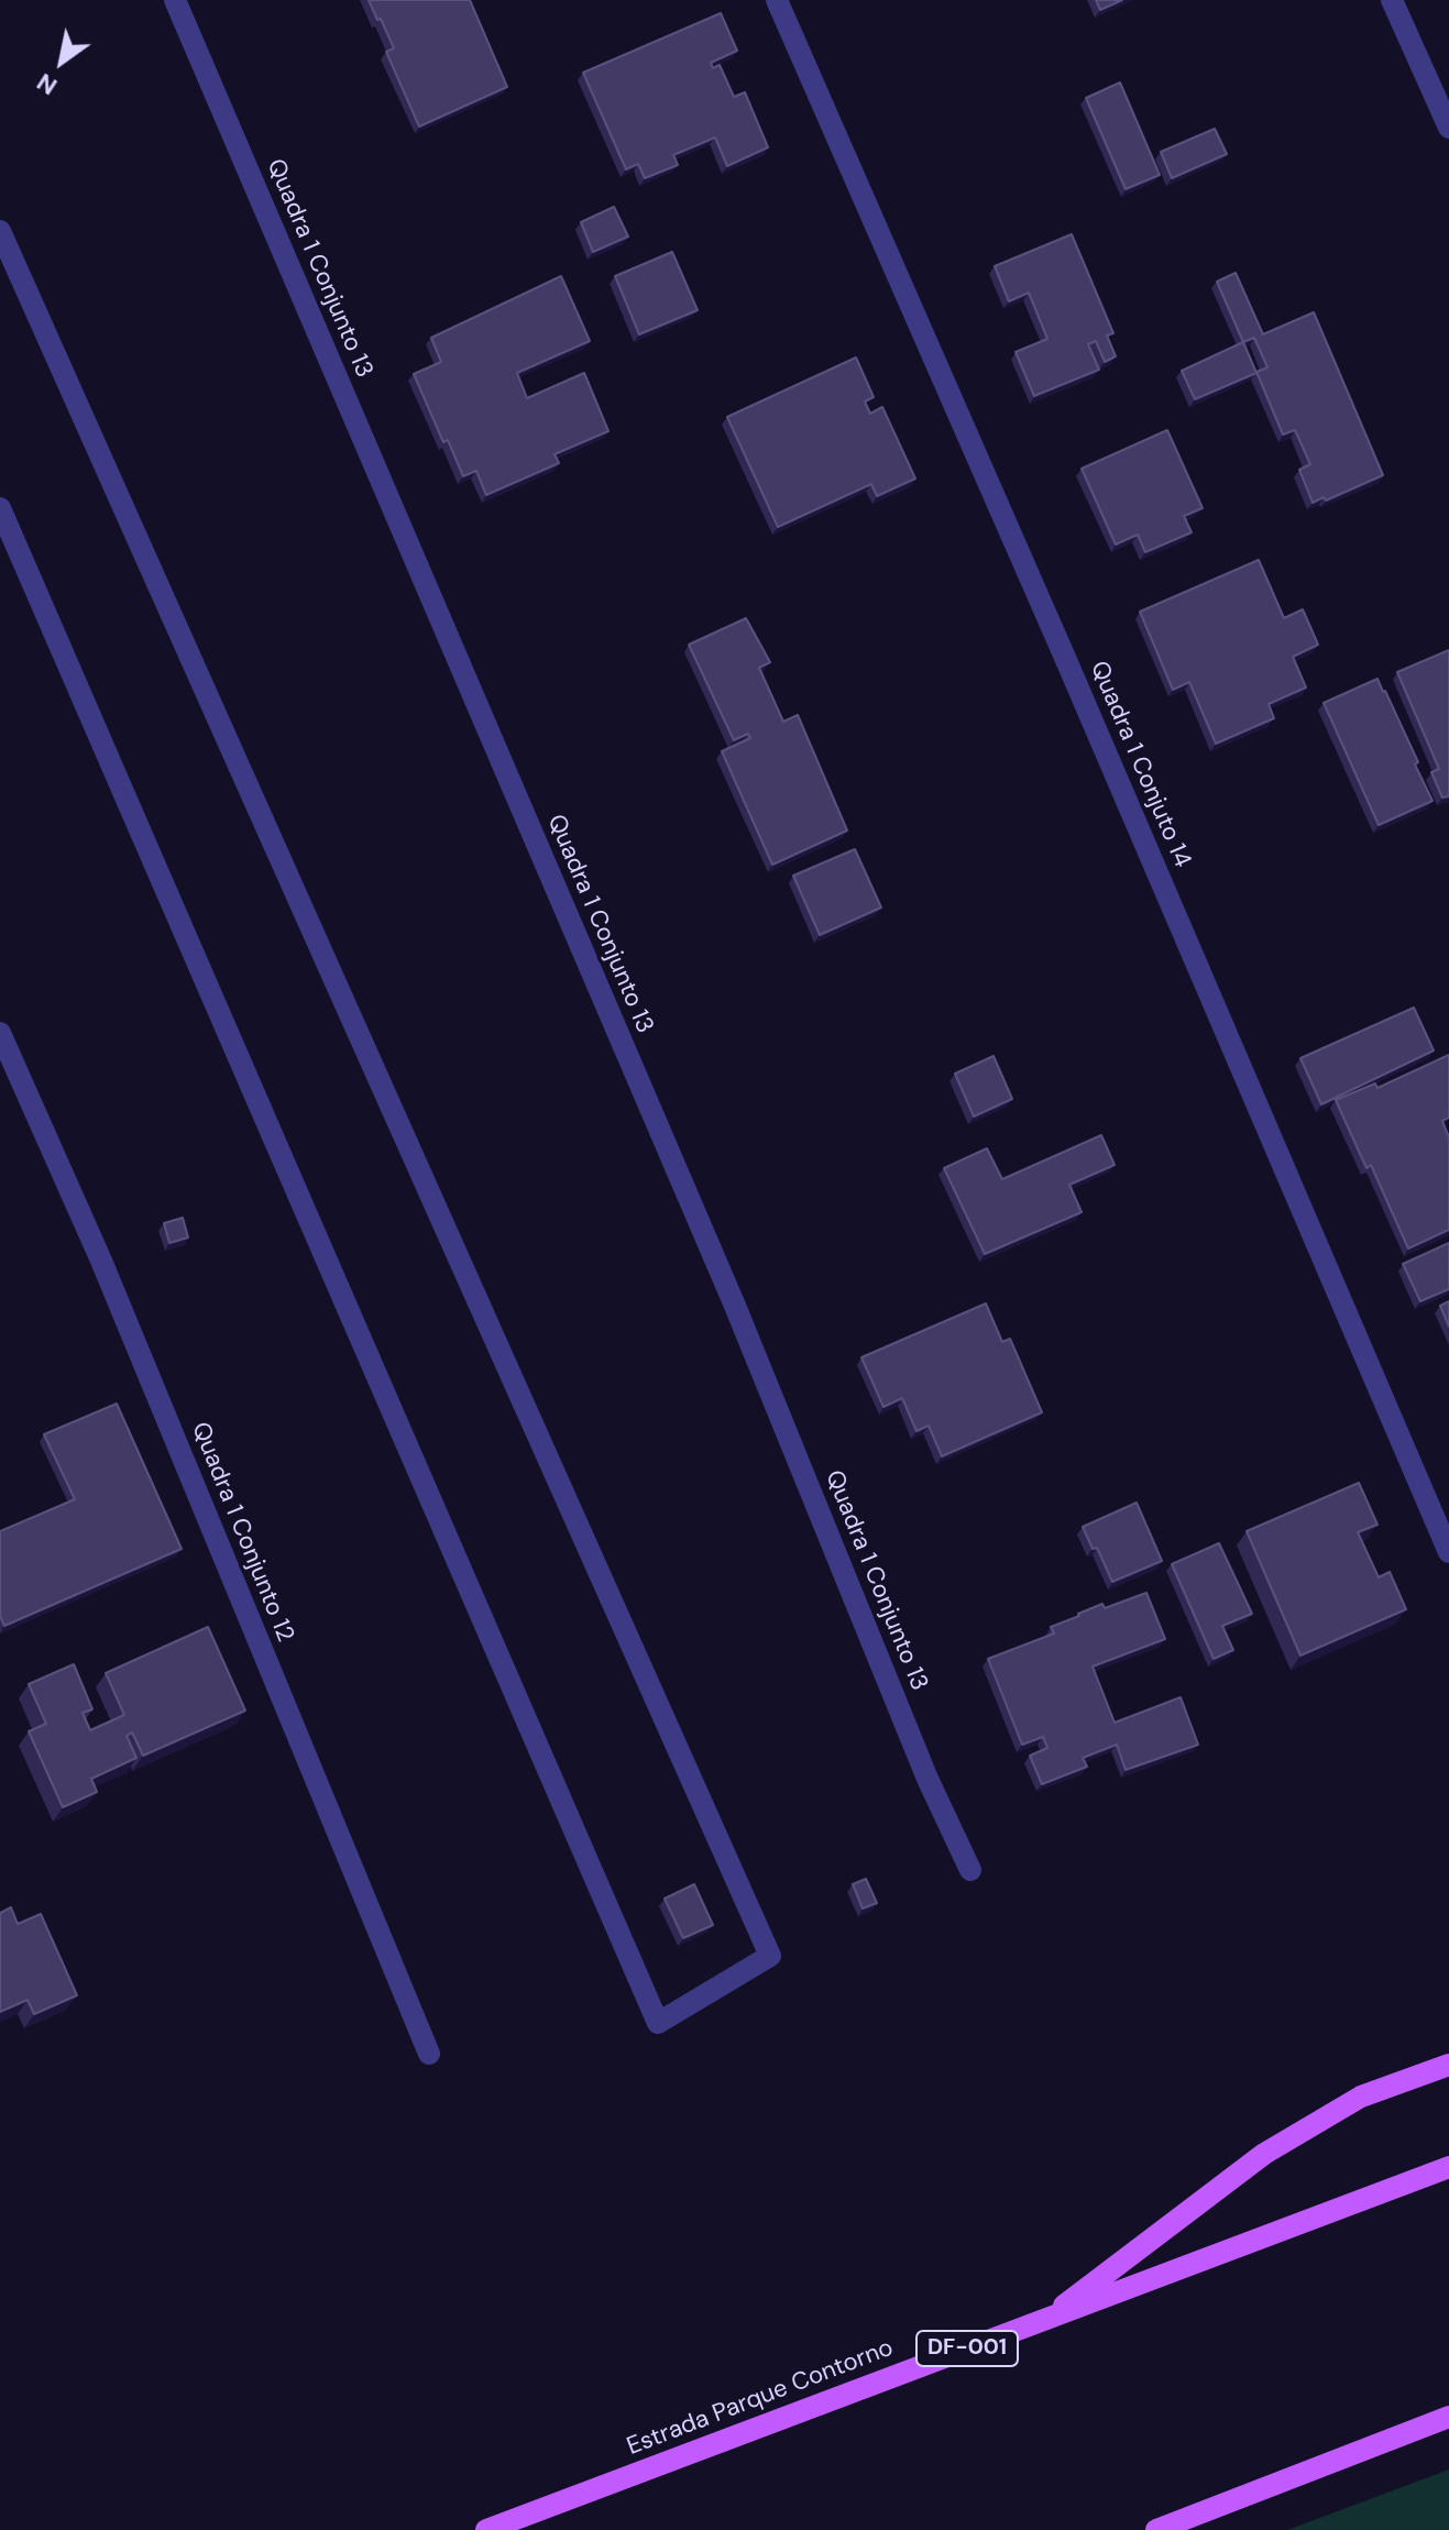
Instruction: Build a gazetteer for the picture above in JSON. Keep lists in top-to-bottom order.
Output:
{
  "streets": {
    "main road": ["DF-001", "Estrada Parque Contorno"],
    "street": ["Quadra 1 Conjunto 13", "Quadra 1 Conjuto 14", "Quadra 1 Conjunto 12"]
  },
  "north": "bottom left"
}
